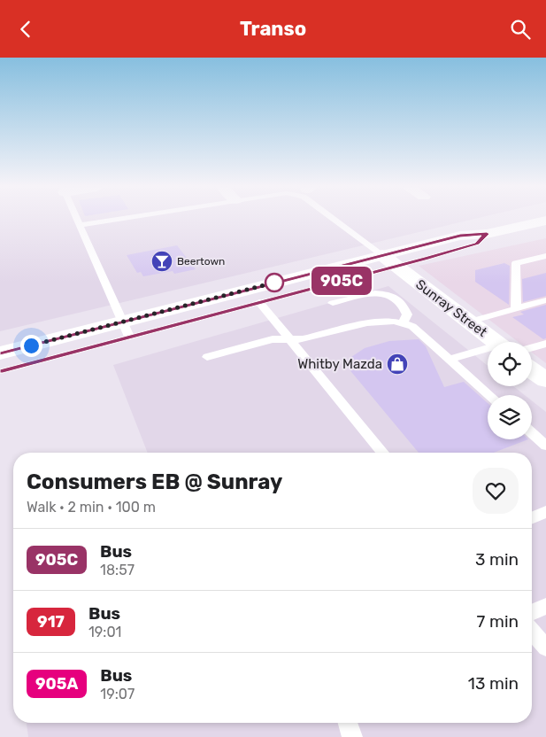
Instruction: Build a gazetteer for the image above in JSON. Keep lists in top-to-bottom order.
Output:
{
  "streets": {
    "main road": ["Sunray Street"]
  },
  "places": {
    "bar": ["Beertown"],
    "shop": ["Whitby Mazda"]
  },
  "lines": ["bus line 905C"],
  "page": {
    "header": "Transo",
    "on_map": "905C",
    "heading": ["Consumers EB @ Sunray", "Walk · 2 min · 100 m"],
    "list": [
      {
        "mark": "905C",
        "name": "Bus",
        "note": "18:57",
        "value": "3 min"
      },
      {
        "mark": "917",
        "name": "Bus",
        "note": "19:01",
        "value": "7 min"
      },
      {
        "mark": "905A",
        "name": "Bus",
        "note": "19:07",
        "value": "13 min"
      }
    ]
  }
}
